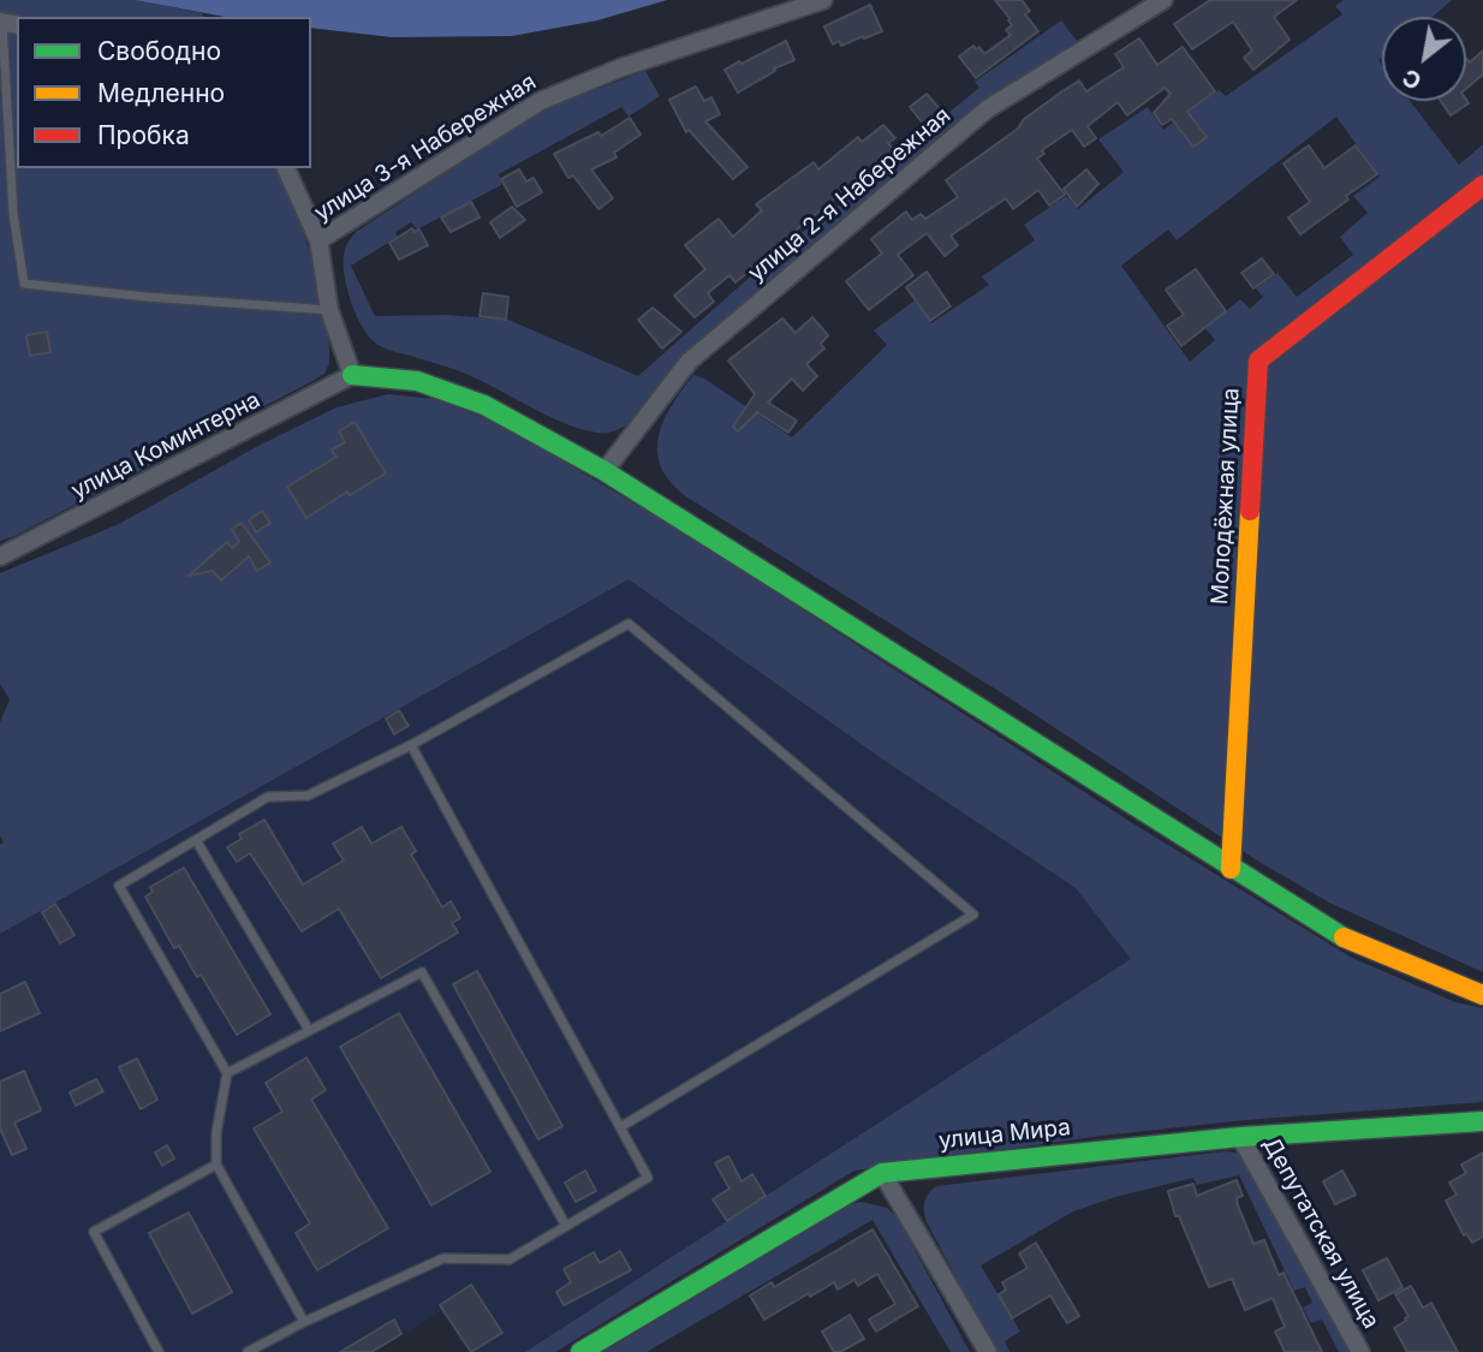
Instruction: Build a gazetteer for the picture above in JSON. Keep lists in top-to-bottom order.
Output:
{
  "streets": {
    "street": [
      "улица 3-я Набережная",
      "улица 2-я Набережная",
      "улица Коминтерна",
      "Молодёжная улица",
      "улица Мира",
      "Депутатская улица"
    ]
  },
  "crossings": [
    ["улица Мира", "Депутатская улица"]
  ],
  "legend": ["Свободно", "Медленно", "Пробка"],
  "north": "bottom left"
}
